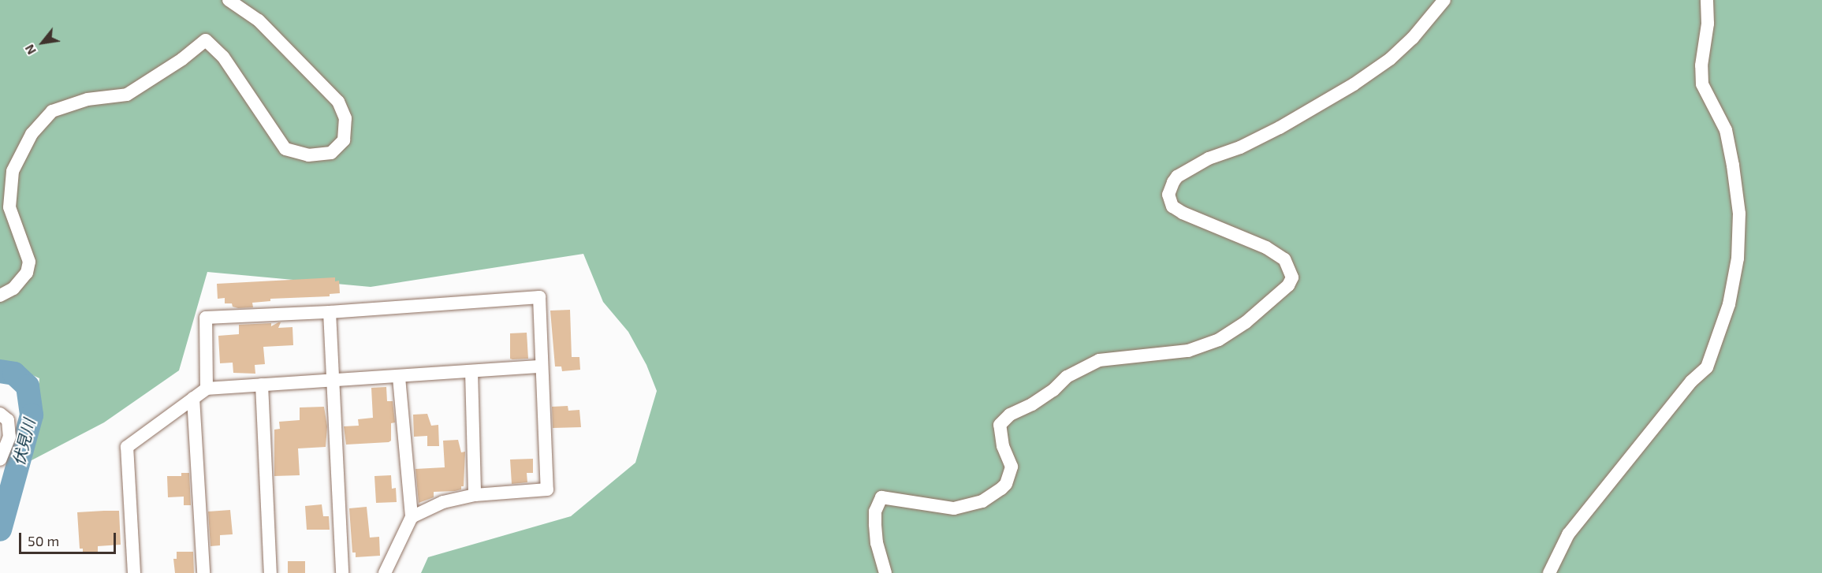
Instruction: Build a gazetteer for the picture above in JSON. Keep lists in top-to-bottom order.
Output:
{
  "water": ["伏見川"],
  "scale_bar": "50 m",
  "north": "bottom left"
}
